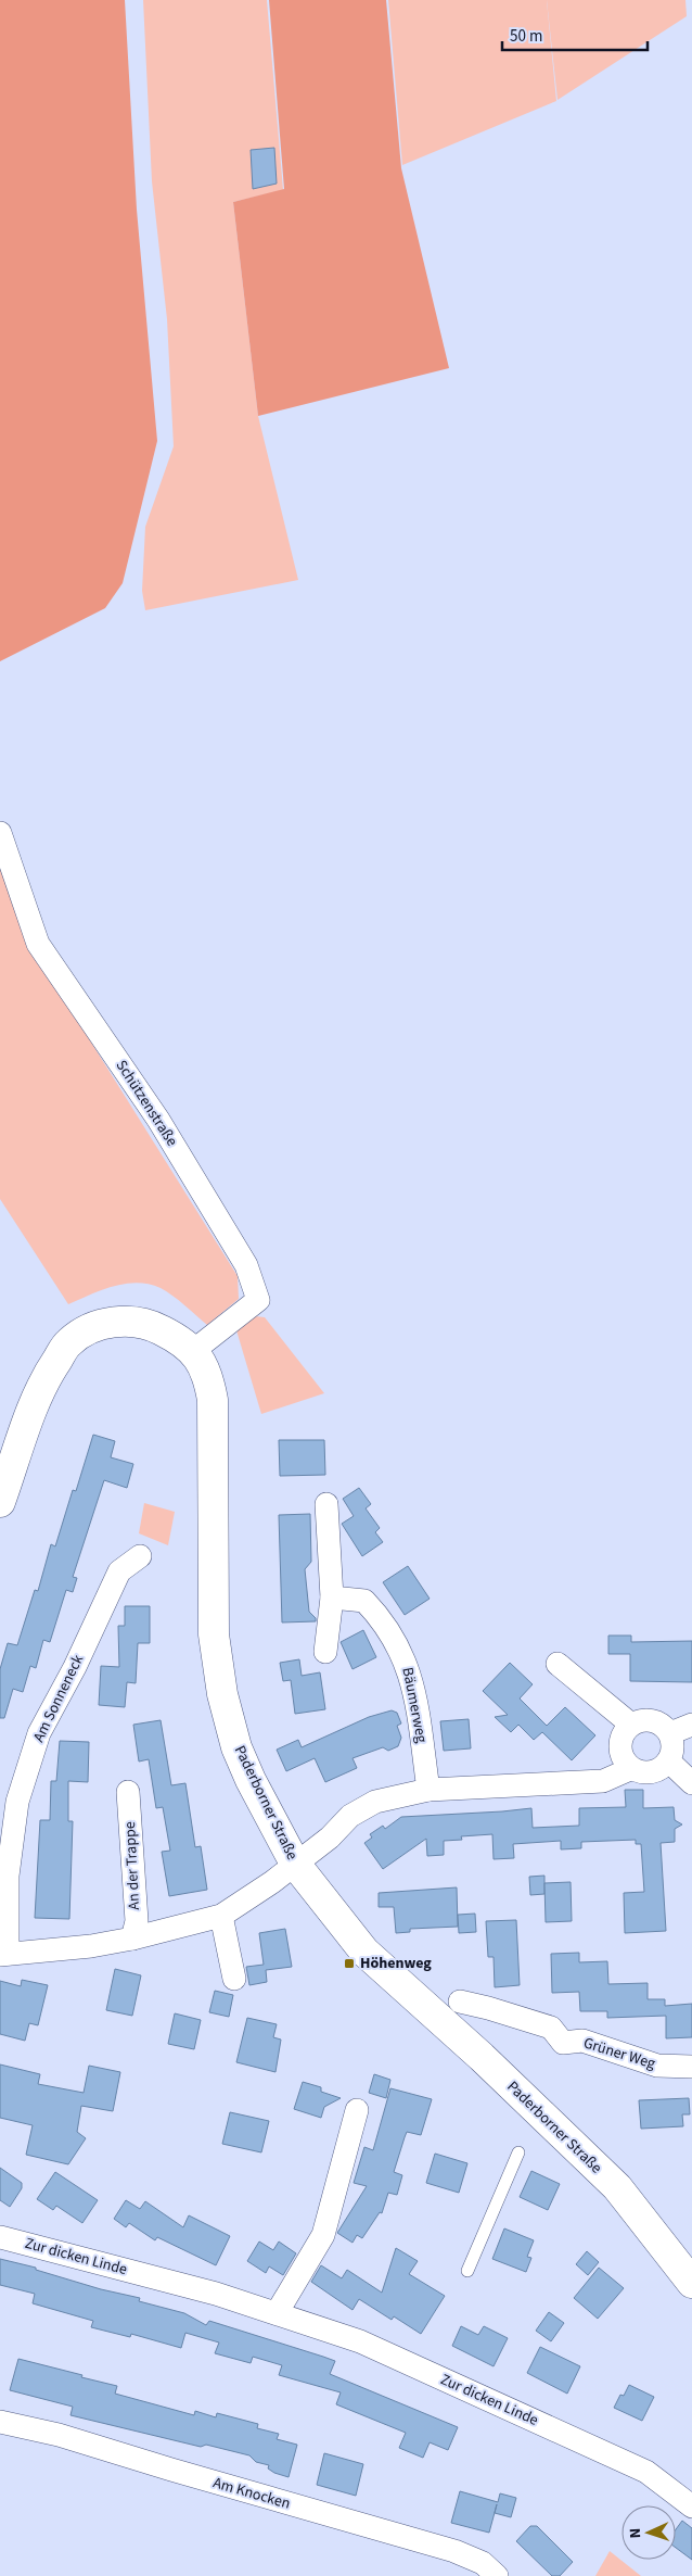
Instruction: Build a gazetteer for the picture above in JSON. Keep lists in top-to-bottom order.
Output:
{
  "streets": {
    "main road": ["Paderborner Straße"],
    "street": [
      "Schützenstraße",
      "Am Sonneneck",
      "Bäumerweg",
      "An der Trappe",
      "Grüner Weg",
      "Zur dicken Linde",
      "Am Knocken"
    ]
  },
  "crossings": [
    ["Schützenstraße", "Paderborner Straße"]
  ],
  "places": {
    "transit": ["Höhenweg"]
  },
  "scale_bar": "50 m",
  "north": "left"
}
